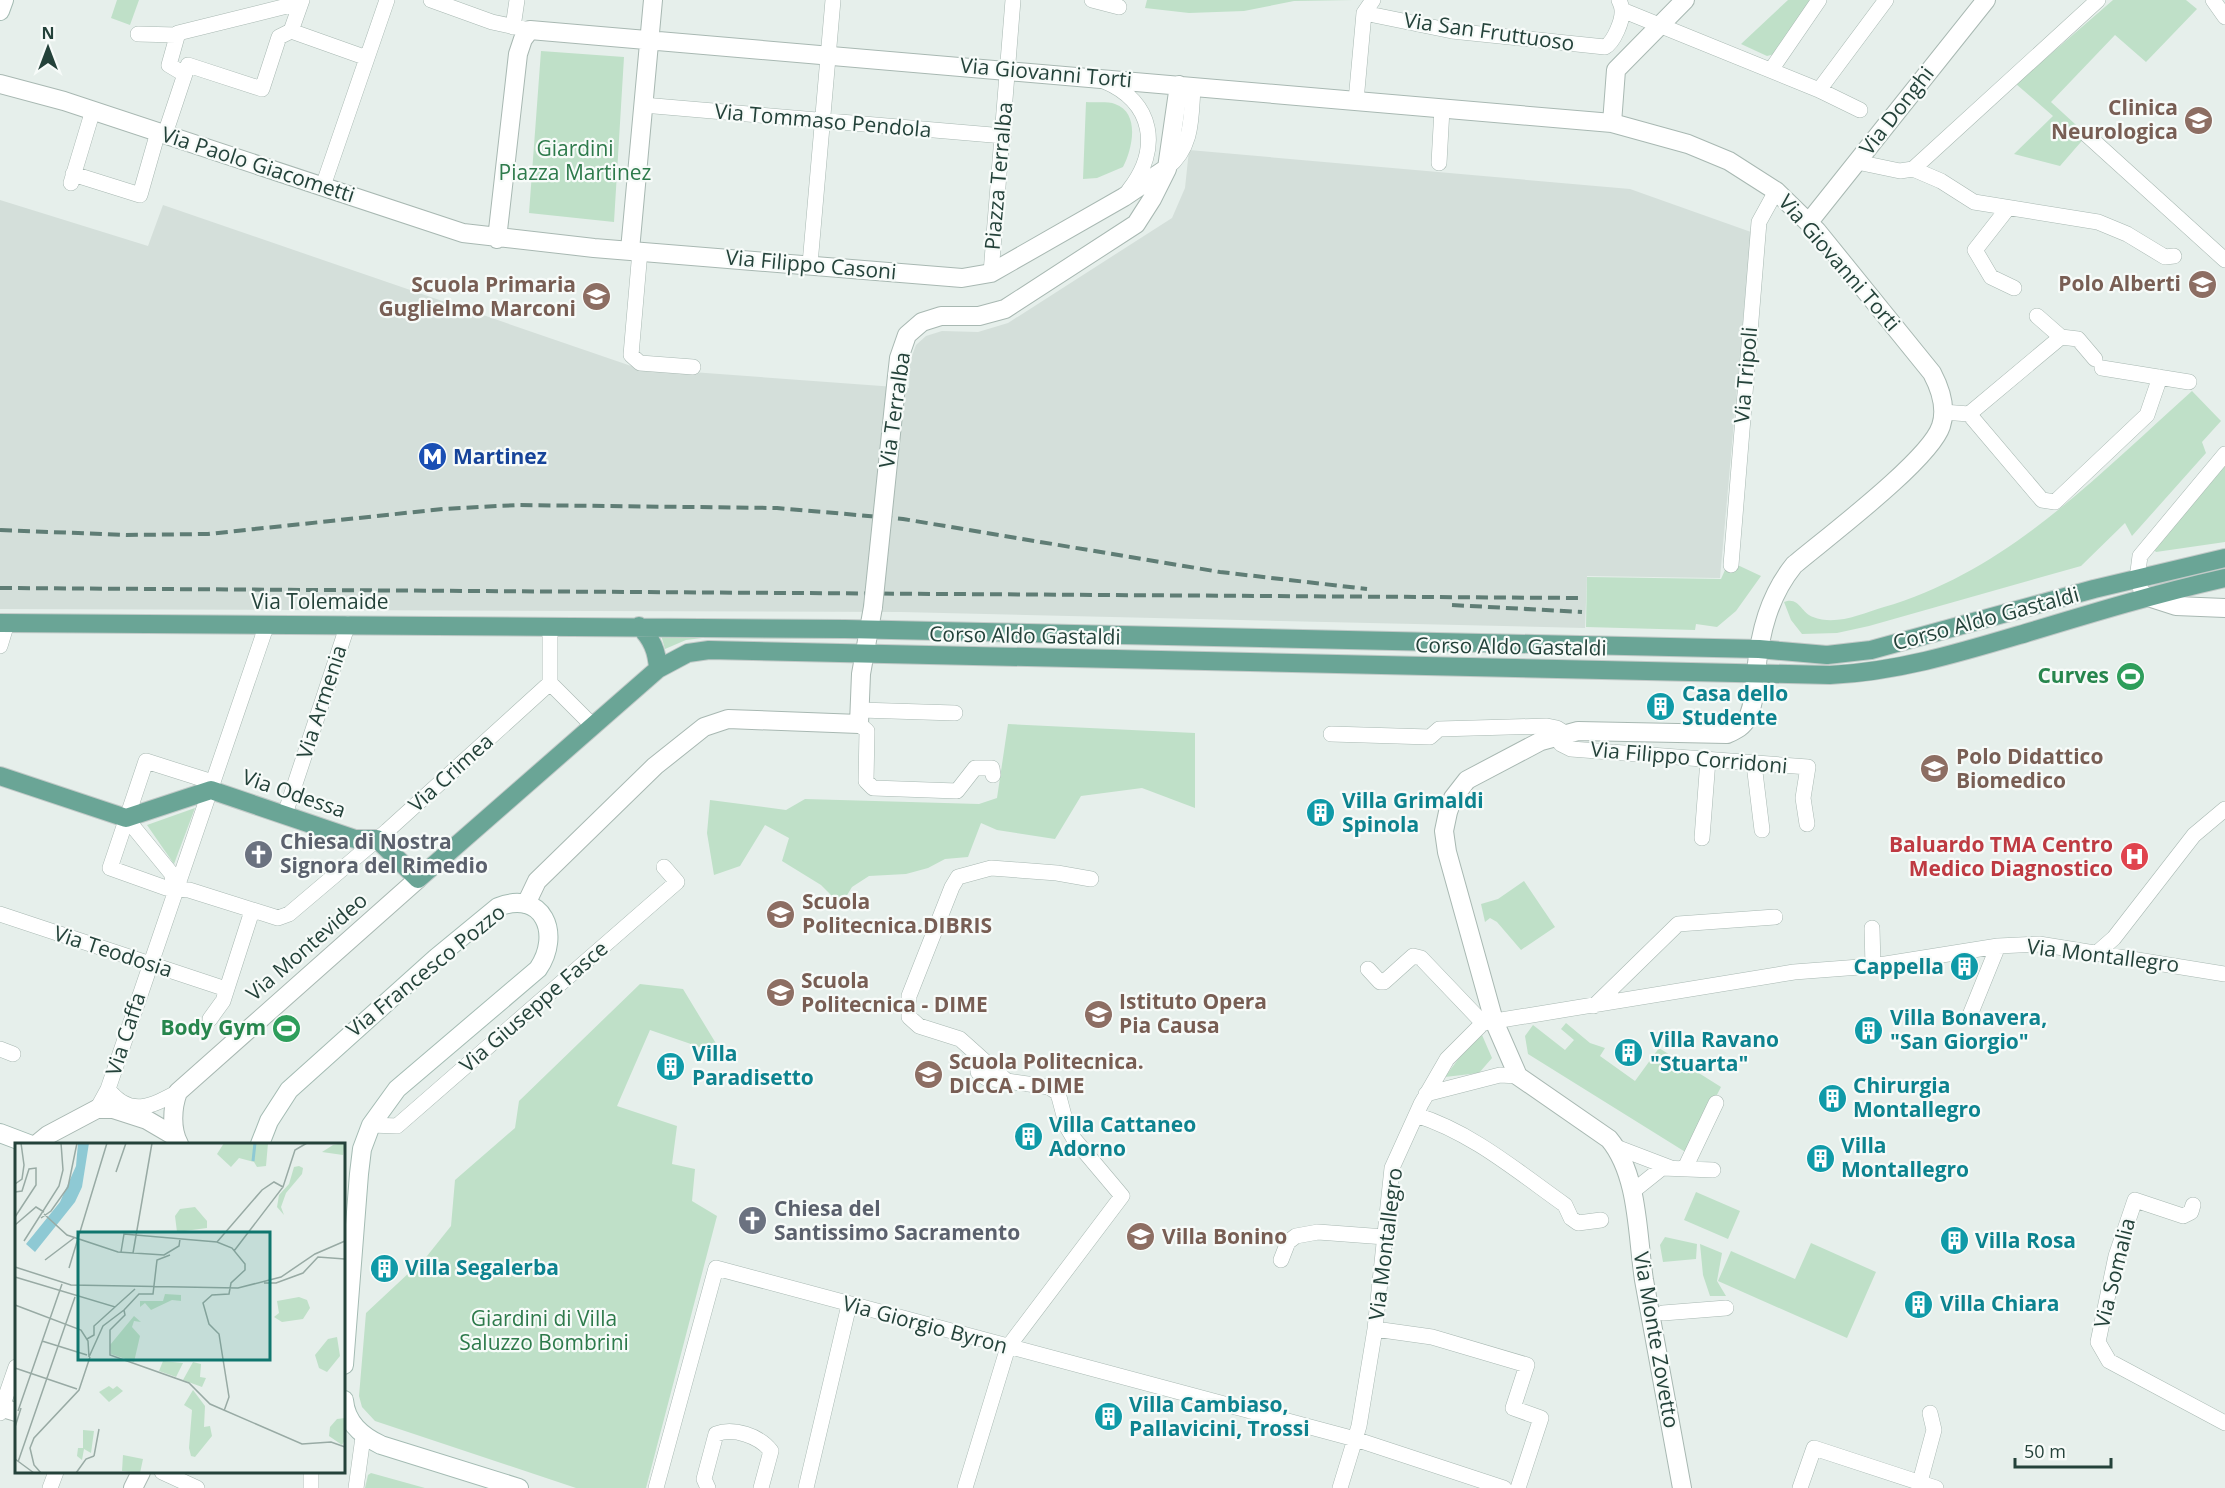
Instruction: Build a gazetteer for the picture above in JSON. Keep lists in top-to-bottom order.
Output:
{
  "streets": {
    "main road": [
      "Via Tolemaide",
      "Corso Aldo Gastaldi",
      "Via Odessa",
      "Via Montevideo"
    ],
    "street": [
      "Via San Fruttuoso",
      "Via Giovanni Torti",
      "Via Donghi",
      "Via Tommaso Pendola",
      "Via Paolo Giacometti",
      "Piazza Terralba",
      "Via Filippo Casoni",
      "Via Tripoli",
      "Via Terralba",
      "Via Armenia",
      "Via Filippo Corridoni",
      "Via Crimea",
      "Via Teodosia",
      "Via Montallegro",
      "Via Francesco Pozzo",
      "Via Giuseppe Fasce",
      "Via Caffa",
      "Via Somalia",
      "Via Giorgio Byron",
      "Via Monte Zovetto"
    ]
  },
  "crossings": [
    ["Via Giovanni Torti", "Via Donghi"],
    ["Via Giovanni Torti", "Piazza Terralba"],
    ["Via Giovanni Torti", "Via Tripoli"],
    ["Via Giovanni Torti", "Via Filippo Corridoni"],
    ["Via Tommaso Pendola", "Piazza Terralba"],
    ["Via Paolo Giacometti", "Via Filippo Casoni"],
    ["Piazza Terralba", "Via Filippo Casoni"],
    ["Piazza Terralba", "Via Terralba"],
    ["Via Terralba", "Corso Aldo Gastaldi"],
    ["Via Tolemaide", "Corso Aldo Gastaldi"],
    ["Via Tolemaide", "Via Armenia"],
    ["Corso Aldo Gastaldi", "Via Filippo Corridoni"],
    ["Corso Aldo Gastaldi", "Via Montevideo"],
    ["Via Armenia", "Via Odessa"],
    ["Via Filippo Corridoni", "Via Montallegro"],
    ["Via Crimea", "Via Odessa"],
    ["Via Crimea", "Via Caffa"],
    ["Via Odessa", "Via Caffa"],
    ["Via Teodosia", "Via Caffa"],
    ["Via Montallegro", "Via Giorgio Byron"],
    ["Via Francesco Pozzo", "Via Giuseppe Fasce"]
  ],
  "parks": ["Giardini Piazza Martinez", "Giardini di Villa Saluzzo Bombrini"],
  "places": {
    "school or university": [
      "Clinica Neurologica",
      "Polo Alberti",
      "Scuola Primaria Guglielmo Marconi",
      "Polo Didattico Biomedico",
      "Scuola Politecnica.DIBRIS",
      "Scuola Politecnica - DIME",
      "Istituto Opera Pia Causa",
      "Scuola Politecnica. DICCA - DIME",
      "Villa Bonino"
    ],
    "metro station": ["Martinez"],
    "sports": ["Curves", "Body Gym"],
    "building": [
      "Casa dello Studente",
      "Villa Grimaldi Spinola",
      "Cappella",
      "Villa Bonavera, \"San Giorgio\"",
      "Villa Ravano \"Stuarta\"",
      "Villa Paradisetto",
      "Chirurgia Montallegro",
      "Villa Cattaneo Adorno",
      "Villa Montallegro",
      "Villa Rosa",
      "Villa Segalerba",
      "Villa Chiara",
      "Villa Cambiaso, Pallavicini, Trossi"
    ],
    "church": ["Chiesa di Nostra Signora del Rimedio", "Chiesa del Santissimo Sacramento"],
    "hospital": ["Baluardo TMA Centro Medico Diagnostico"]
  },
  "scale_bar": "50 m",
  "north": "top"
}
